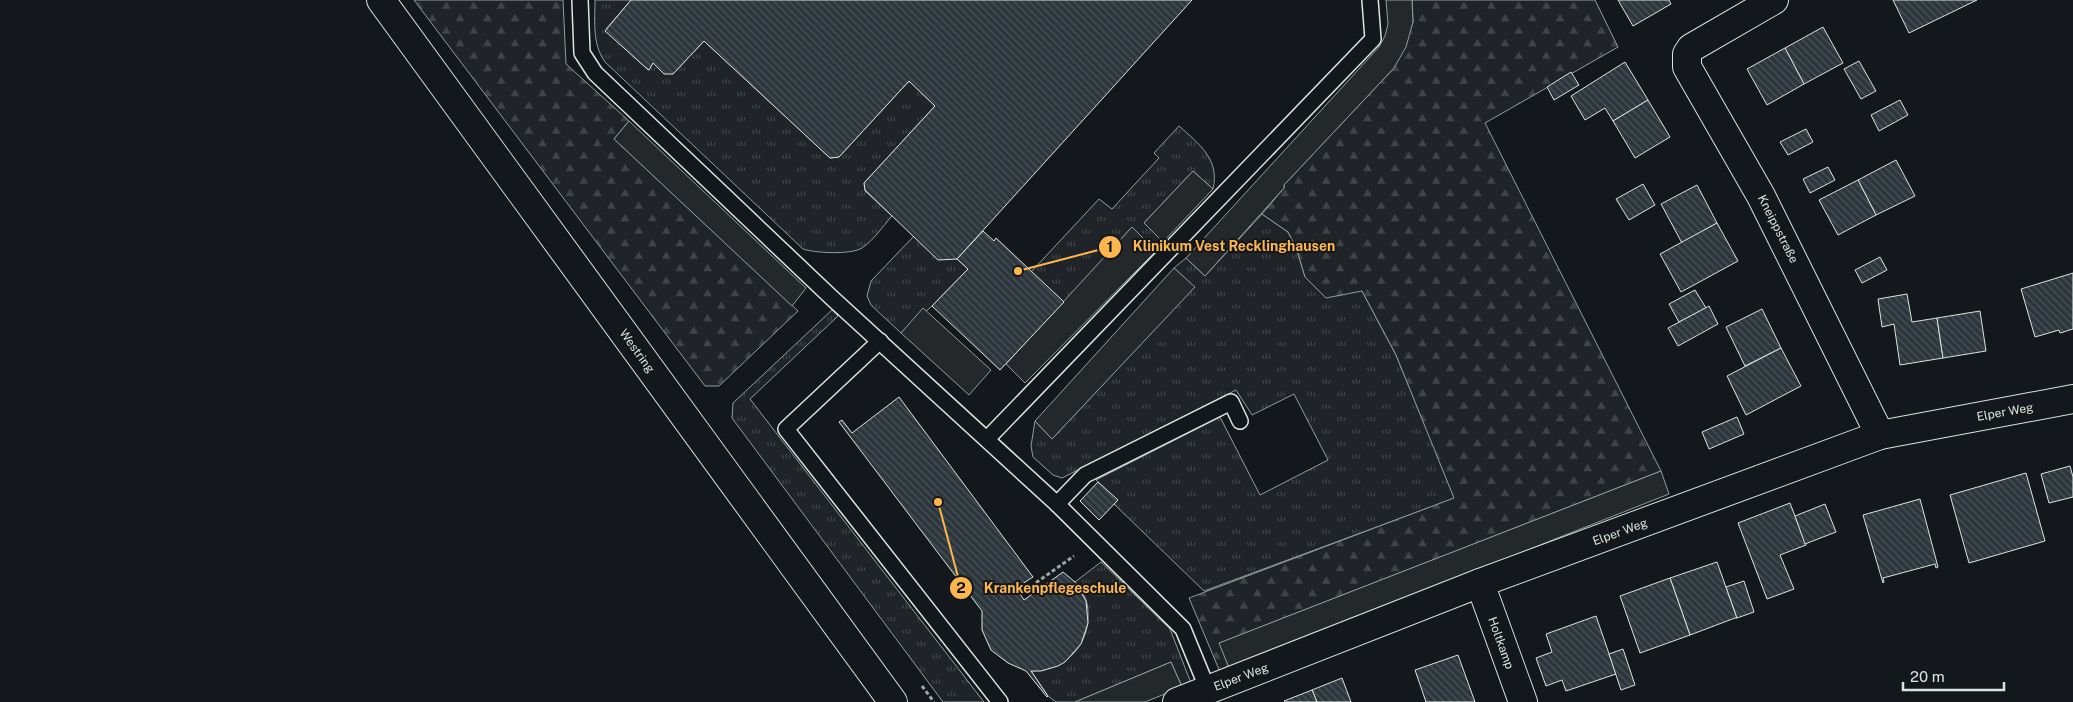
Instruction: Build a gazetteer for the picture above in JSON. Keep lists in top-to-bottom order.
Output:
{
  "streets": {
    "street": [
      "Kneippstraße",
      "Westring",
      "Elper Weg",
      "Holtkamp"
    ]
  },
  "crossings": [
    ["Kneippstraße", "Elper Weg"],
    ["Elper Weg", "Holtkamp"]
  ],
  "places": ["Klinikum Vest Recklinghausen", "Krankenpflegeschule"],
  "scale_bar": "20 m"
}
